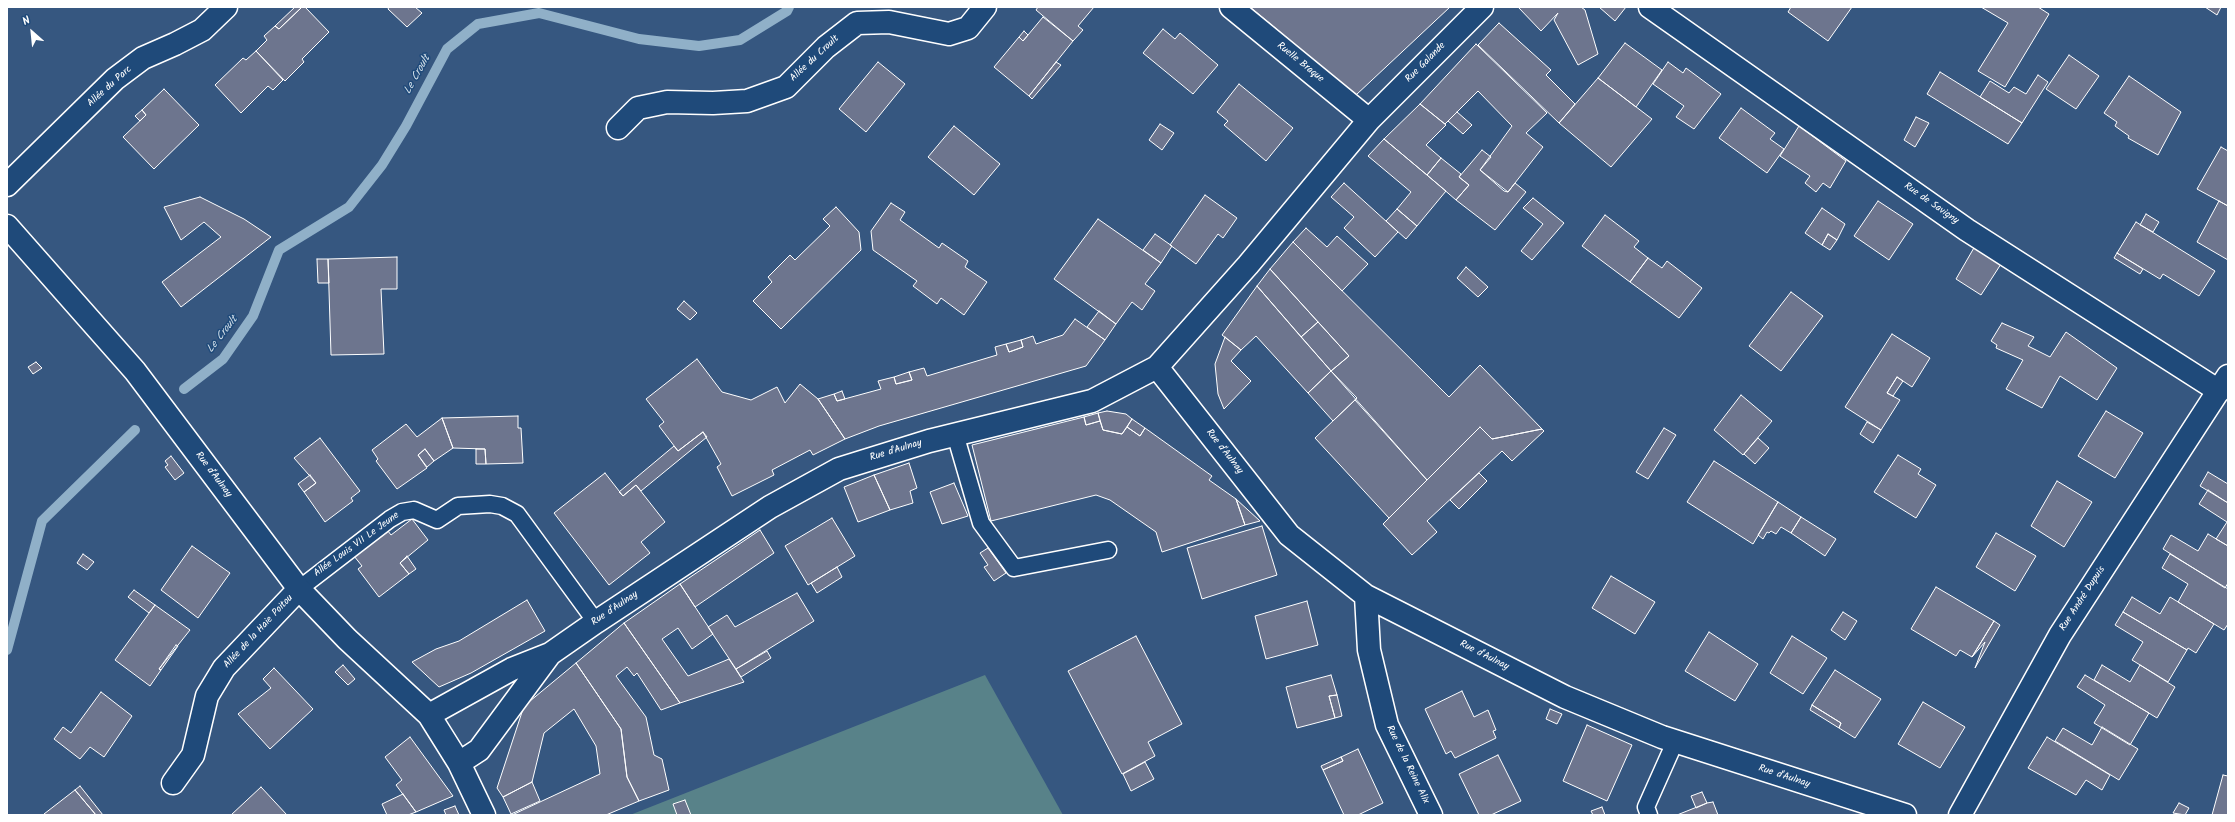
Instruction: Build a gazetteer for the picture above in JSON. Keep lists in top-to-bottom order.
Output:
{
  "streets": {
    "street": [
      "Allée du Croult",
      "Ruelle Braque",
      "Rue Galande",
      "Allée du Parc",
      "Rue de Savigny",
      "Rue d'Aulnay",
      "Rue André Dupuis",
      "Allée de la Haie Poitou",
      "Rue de la Reine Alix"
    ],
    "lane": ["Allée Louis VII Le Jeune"]
  },
  "crossings": [
    ["Ruelle Braque", "Rue Galande"],
    ["Rue Galande", "Rue d'Aulnay"],
    ["Rue de Savigny", "Rue André Dupuis"],
    ["Rue d'Aulnay", "Allée Louis VII Le Jeune"],
    ["Rue d'Aulnay", "Allée de la Haie Poitou"],
    ["Rue d'Aulnay", "Rue de la Reine Alix"],
    ["Allée Louis VII Le Jeune", "Allée de la Haie Poitou"]
  ],
  "water": ["Le Croult"],
  "north": "top left"
}
